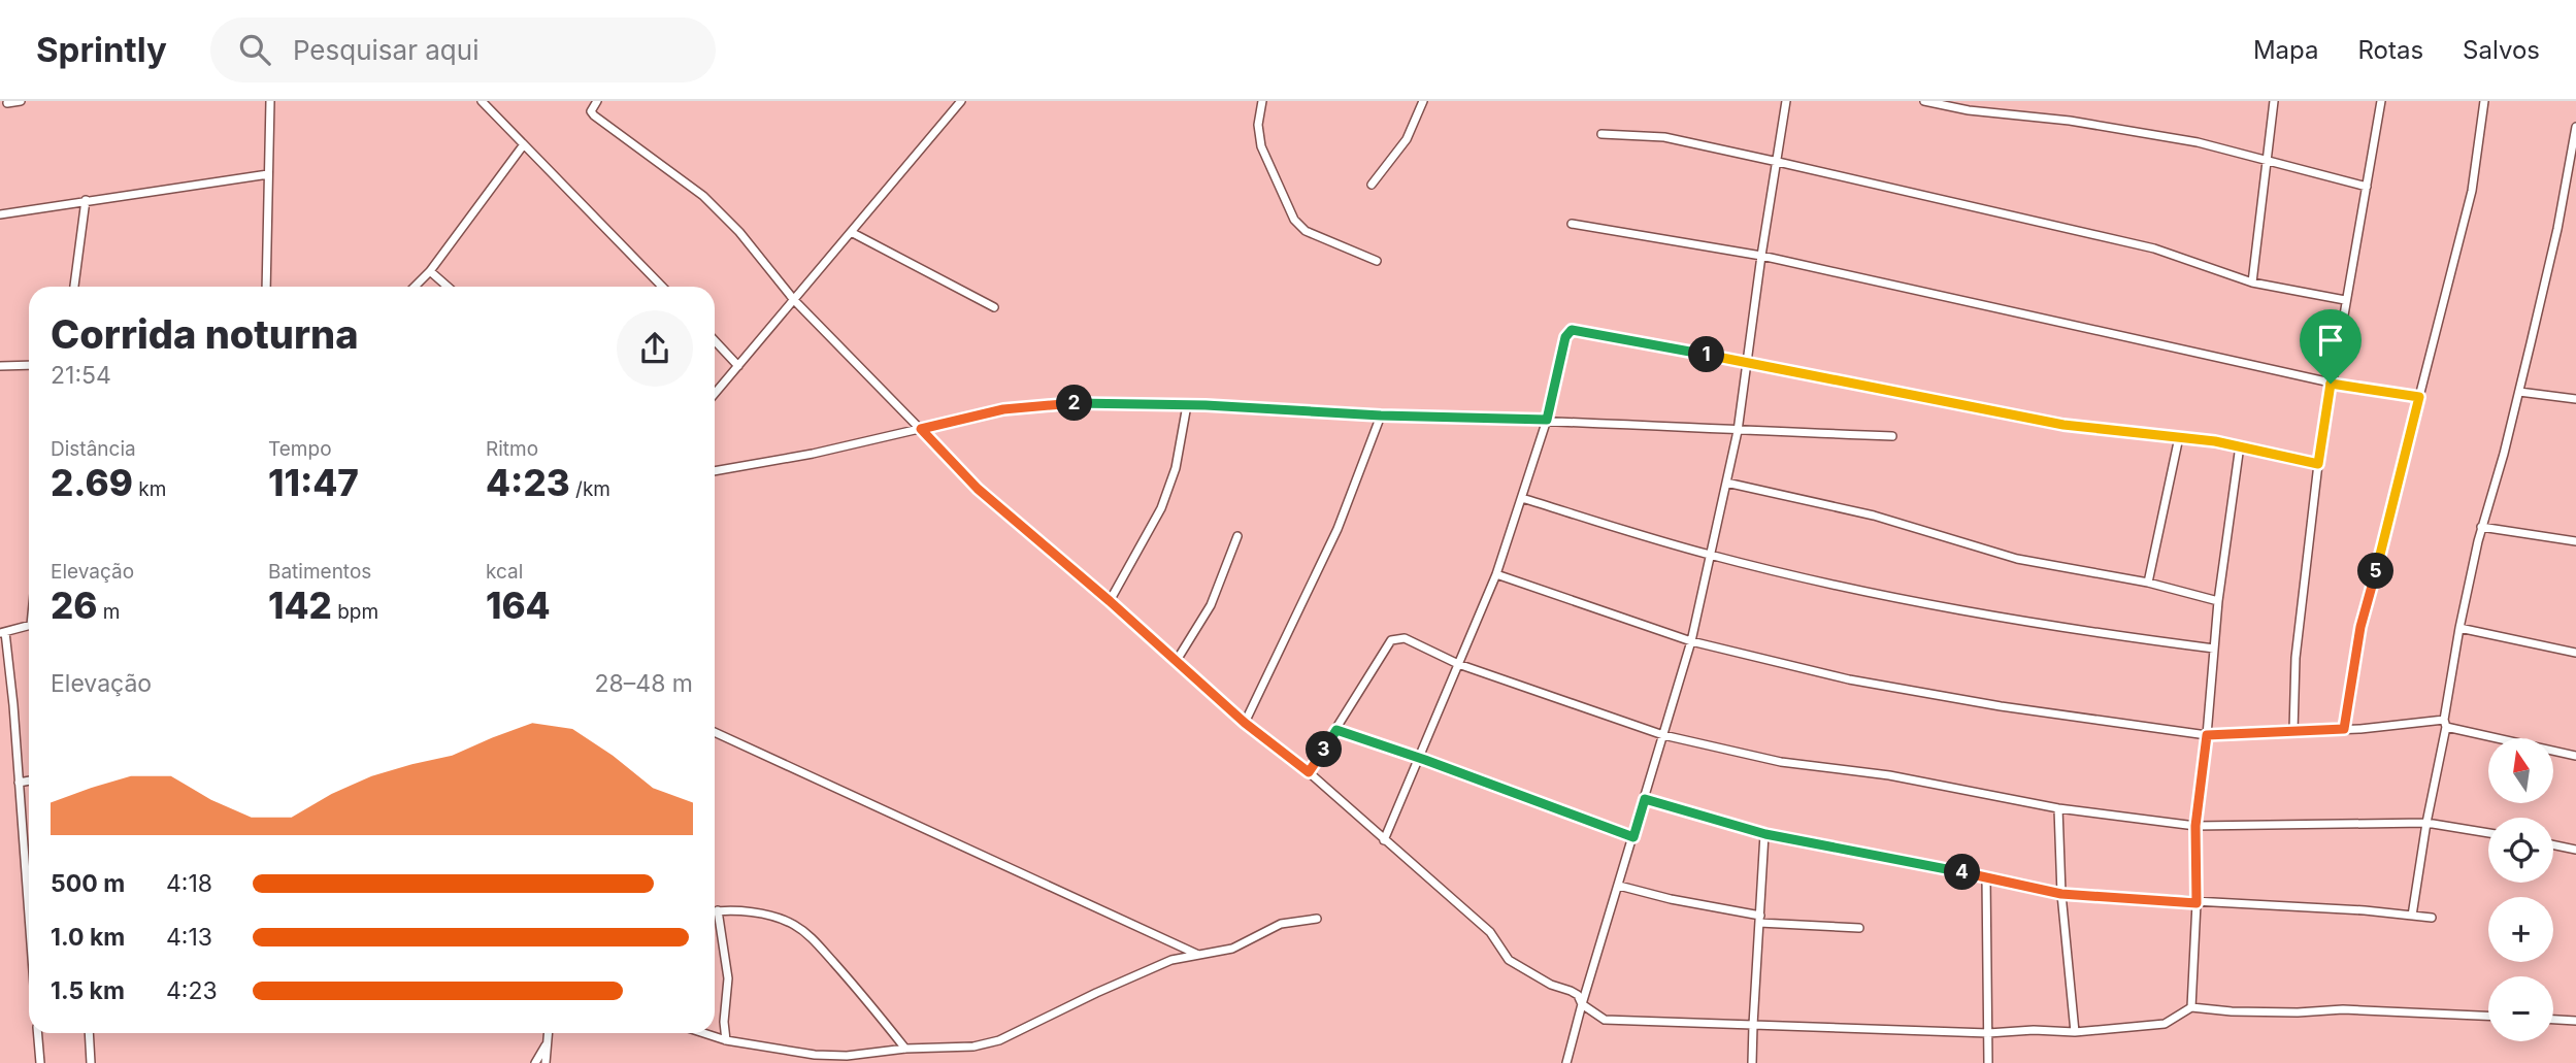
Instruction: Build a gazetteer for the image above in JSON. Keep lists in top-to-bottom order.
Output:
{
  "north": "top",
  "page": {
    "header": "Sprintly",
    "search": "Pesquisar aqui",
    "nav": ["Mapa", "Rotas", "Salvos"],
    "heading": ["Corrida noturna", "21:54"],
    "pins": [
      "1",
      "2",
      "5",
      "3",
      "4"
    ],
    "stats": [
      ["Distância", "2.69 km"],
      ["Tempo", "11:47"],
      ["Ritmo", "4:23 /km"],
      ["Elevação", "26 m"],
      ["Batimentos", "142 bpm"],
      ["kcal", "164"]
    ],
    "chart": ["Elevação", "28–48 m"],
    "map_buttons": ["+", "−"],
    "list": [
      {
        "name": "500 m",
        "note": "4:18"
      },
      {
        "name": "1.0 km",
        "note": "4:13"
      },
      {
        "name": "1.5 km",
        "note": "4:23"
      }
    ]
  }
}
